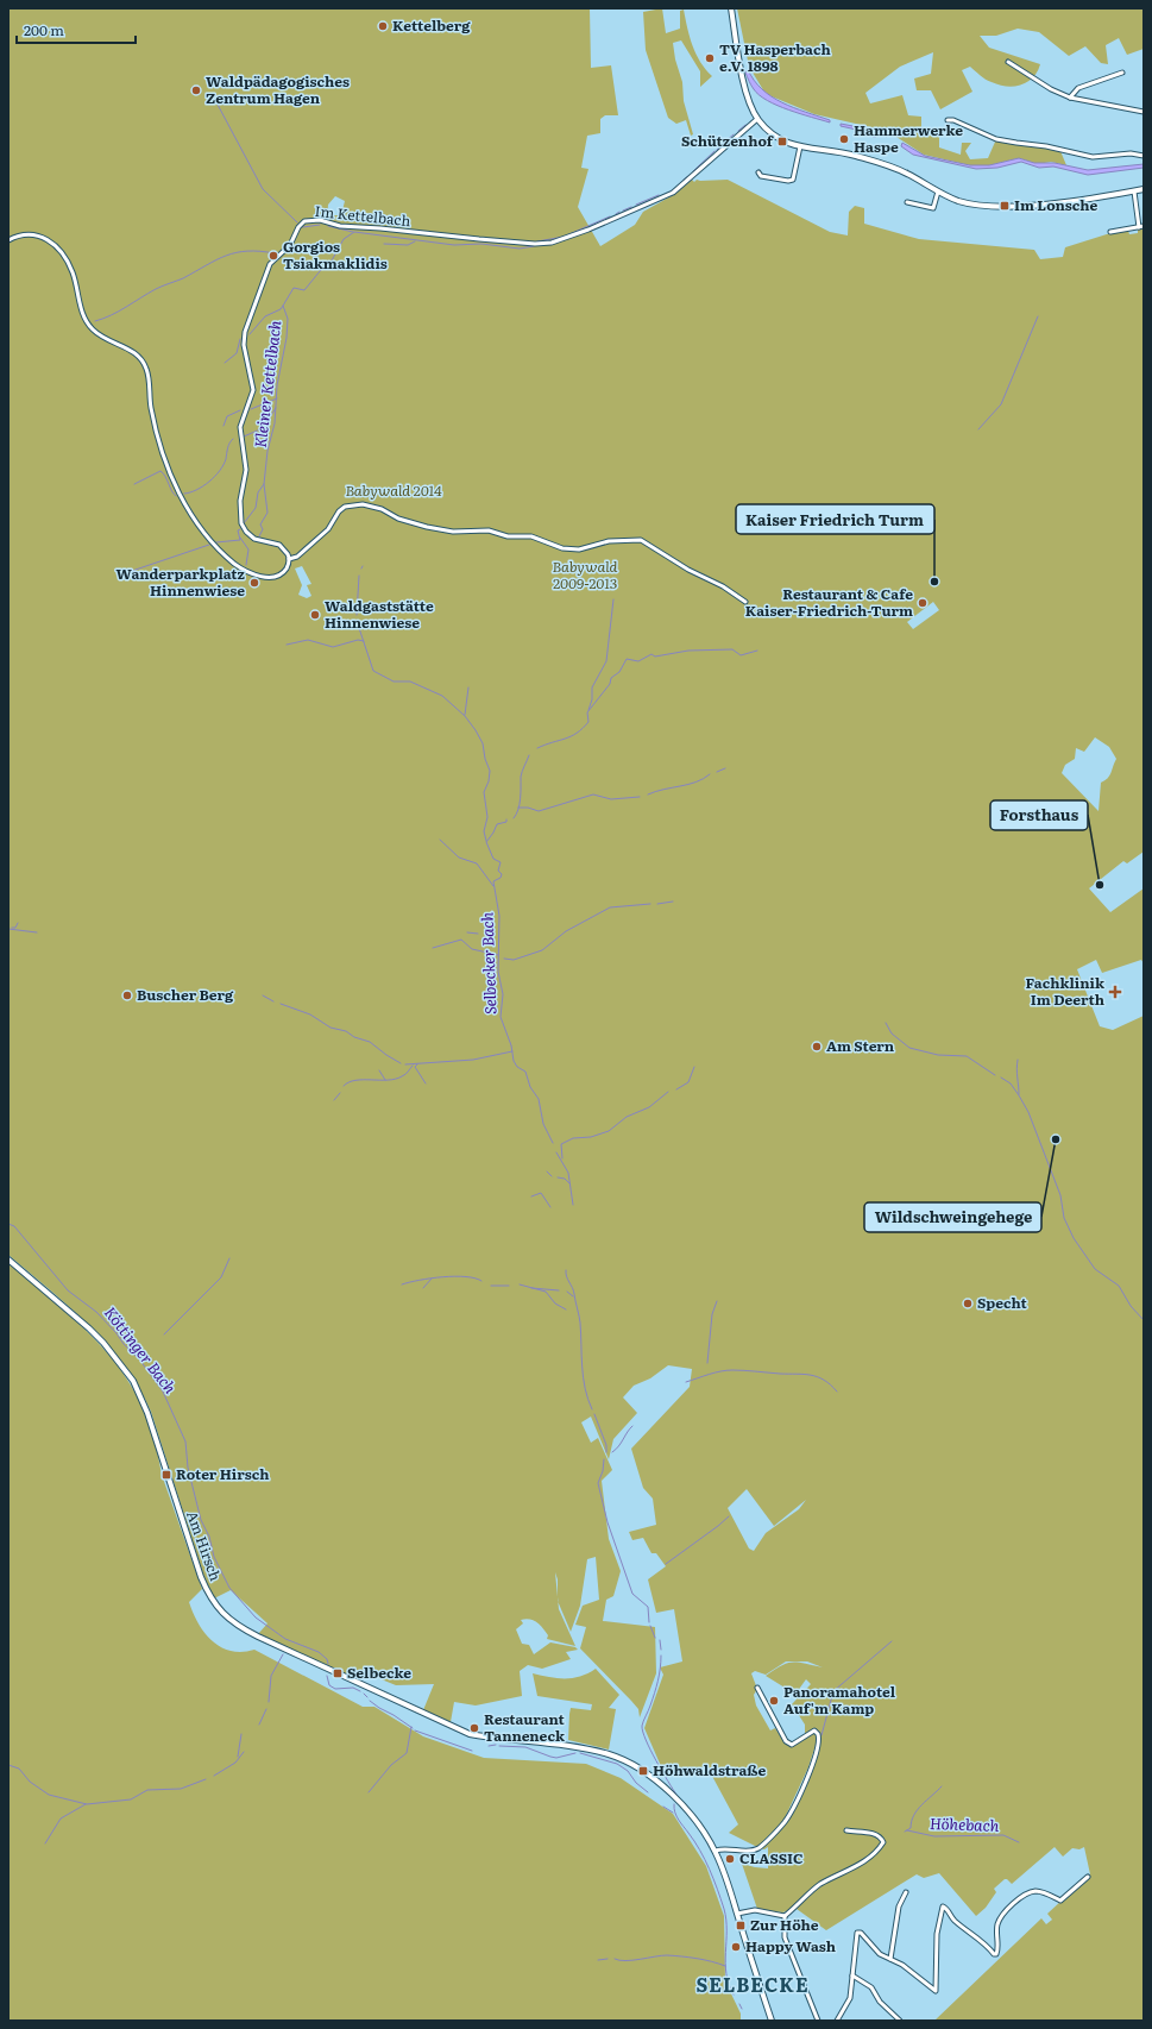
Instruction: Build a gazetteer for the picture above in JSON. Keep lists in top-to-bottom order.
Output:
{
  "streets": {
    "main road": ["Am Hirsch"],
    "street": ["Im Kettelbach"]
  },
  "districts": ["SELBECKE"],
  "water": [
    "Kleiner Kettelbach",
    "Selbecker Bach",
    "Köttinger Bach",
    "Höhebach"
  ],
  "parks": ["Babywald 2014", "Babywald 2009-2013"],
  "places": {
    "other": [
      "Kettelberg",
      "TV Hasperbach e.V. 1898",
      "Waldpädagogisches Zentrum Hagen",
      "Hammerwerke Haspe",
      "Gorgios Tsiakmaklidis",
      "Kaiser Friedrich Turm",
      "Wanderparkplatz Hinnenwiese",
      "Restaurant & Cafe Kaiser-Friedrich-Turm",
      "Waldgaststätte Hinnenwiese",
      "Forsthaus",
      "Buscher Berg",
      "Am Stern",
      "Wildschweingehege",
      "Specht",
      "Panoramahotel Auf'm Kamp",
      "Restaurant Tanneneck",
      "CLASSIC",
      "Happy Wash"
    ],
    "transit": [
      "Schützenhof",
      "Im Lonsche",
      "Roter Hirsch",
      "Selbecke",
      "Höhwaldstraße",
      "Zur Höhe"
    ],
    "health": ["Fachklinik Im Deerth"]
  },
  "scale_bar": "200 m"
}
